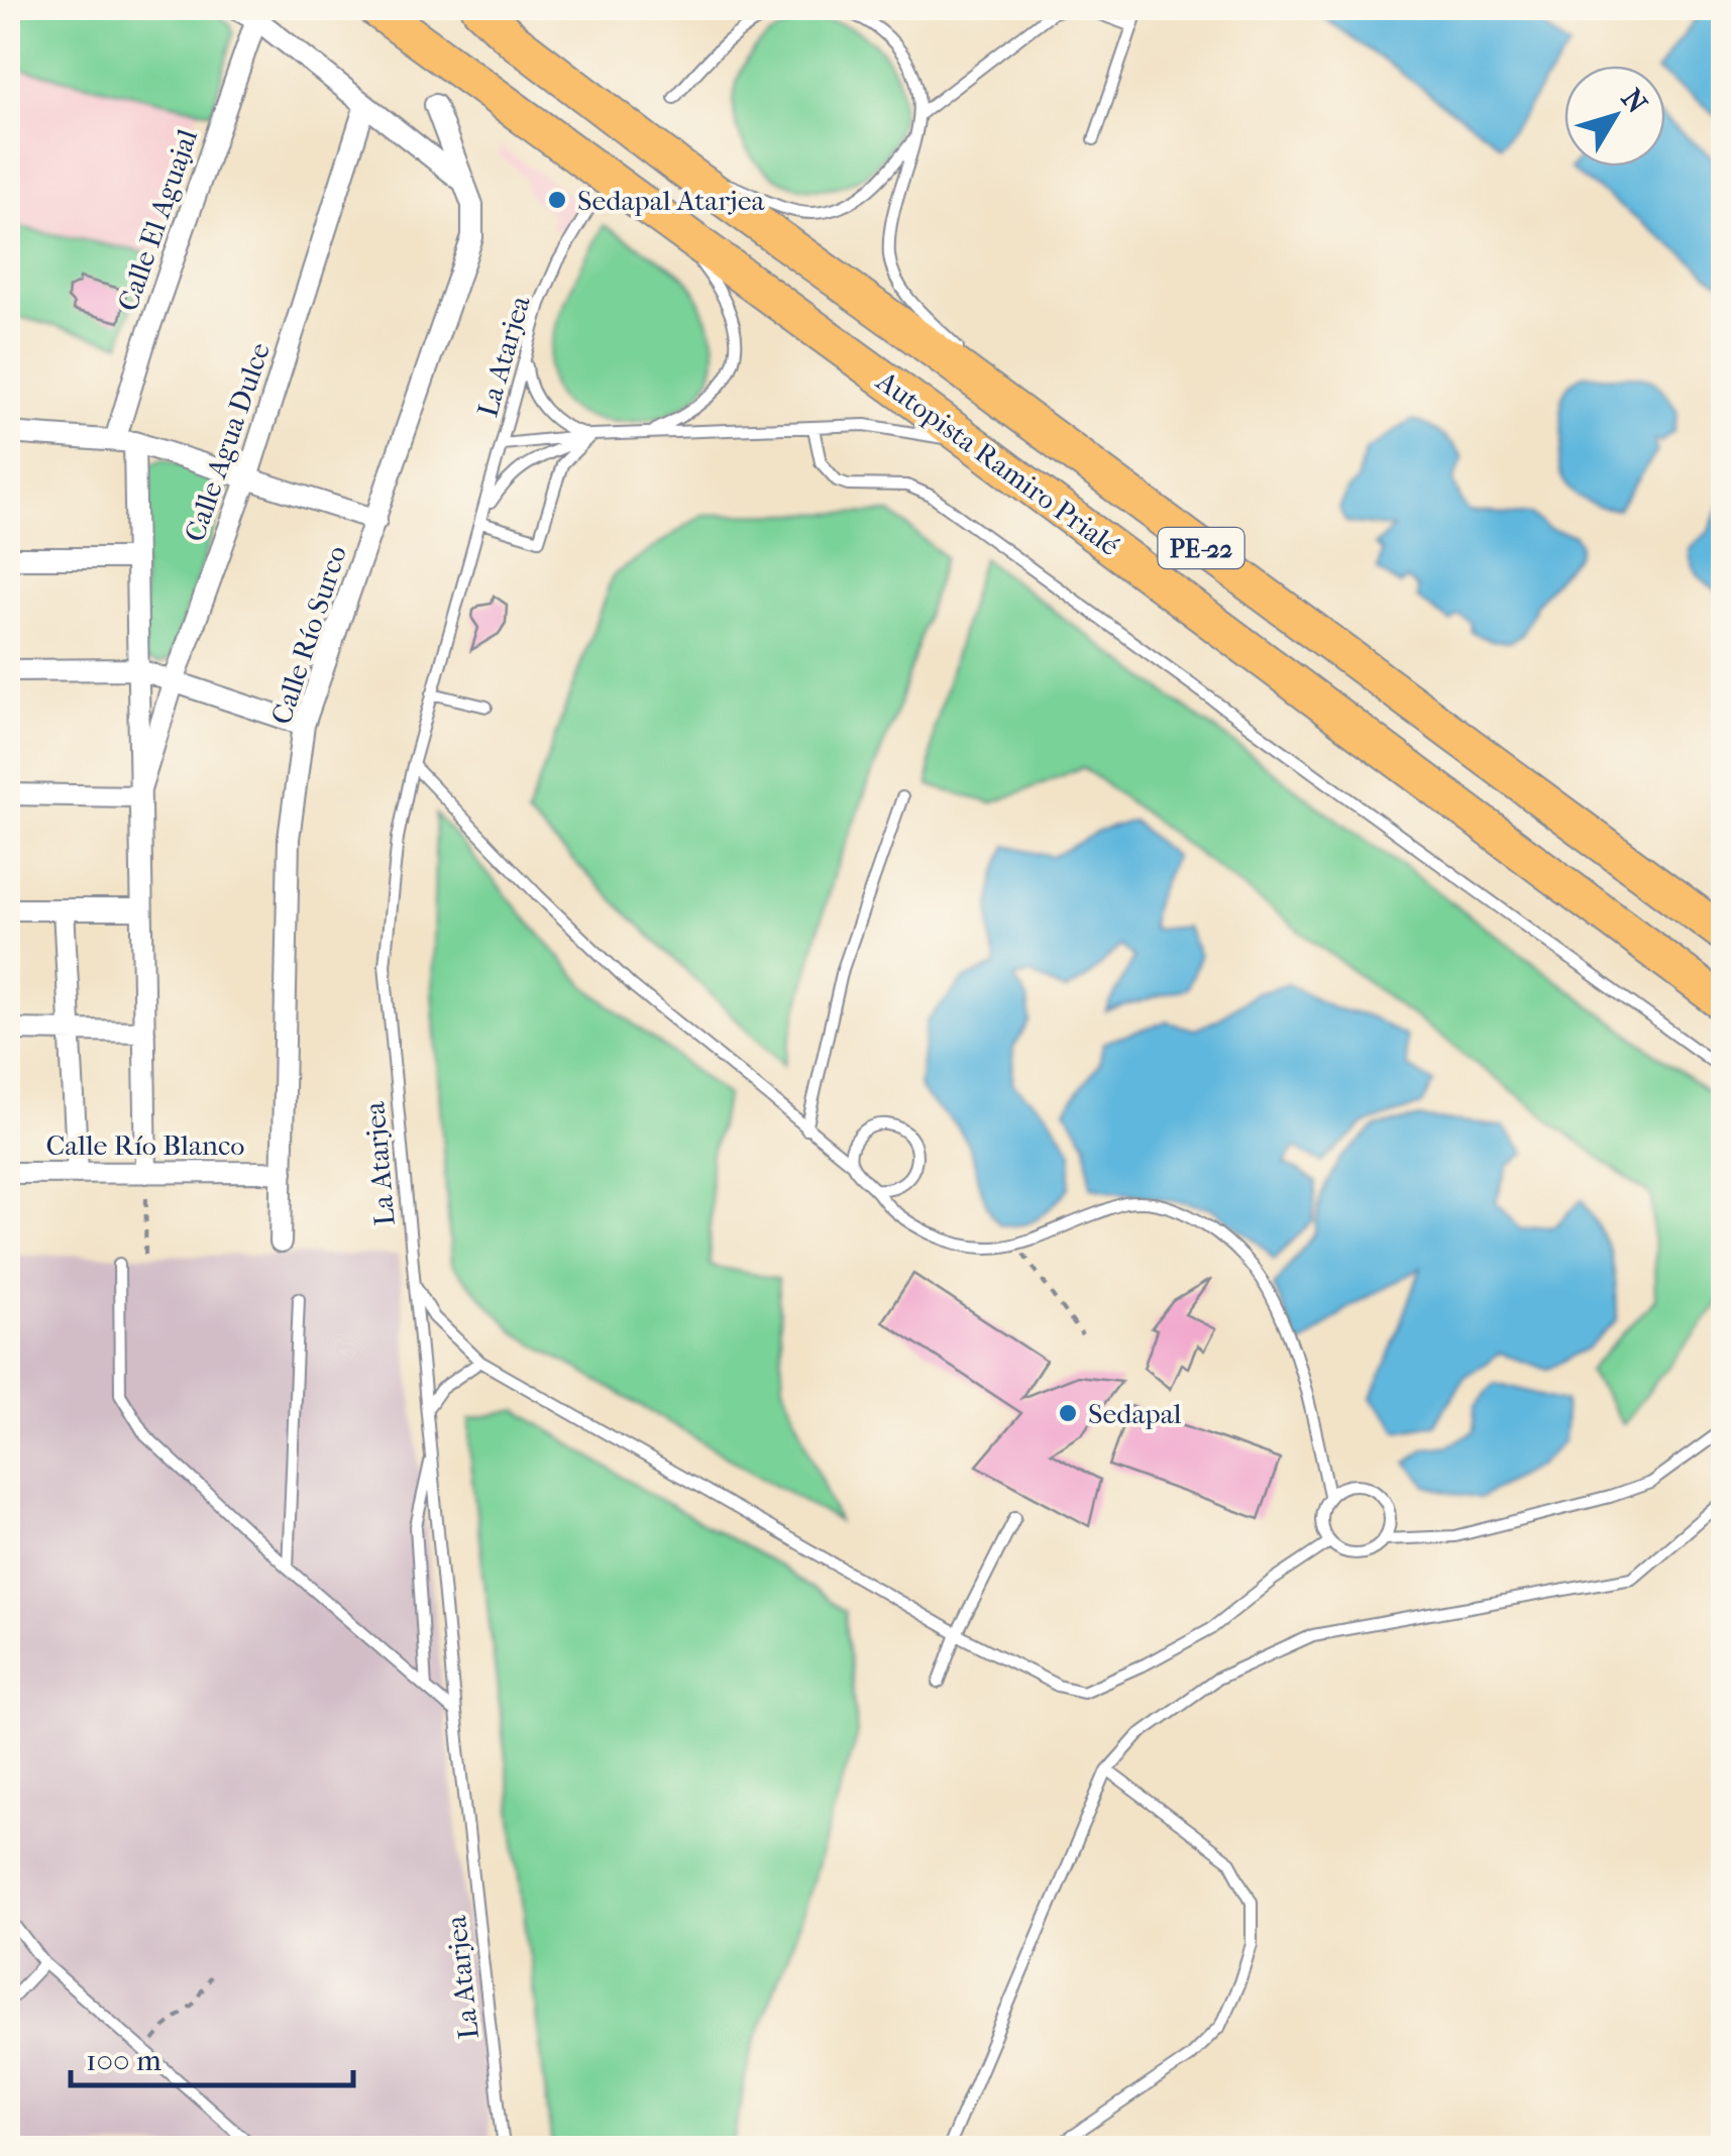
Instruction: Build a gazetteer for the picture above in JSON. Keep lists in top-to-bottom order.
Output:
{
  "streets": {
    "highway": ["Autopista Ramiro Prialé", "PE-22"],
    "street": [
      "Calle El Aguajal",
      "Calle Agua Dulce",
      "Calle Río Surco",
      "Calle Río Blanco"
    ],
    "lane": ["La Atarjea"]
  },
  "crossings": [
    ["Calle El Aguajal", "Calle Agua Dulce"],
    ["Calle Agua Dulce", "Calle Río Blanco"],
    ["Calle Río Surco", "Calle Río Blanco"]
  ],
  "places": ["Sedapal Atarjea", "Sedapal"],
  "scale_bar": "100 m",
  "north": "top right"
}
